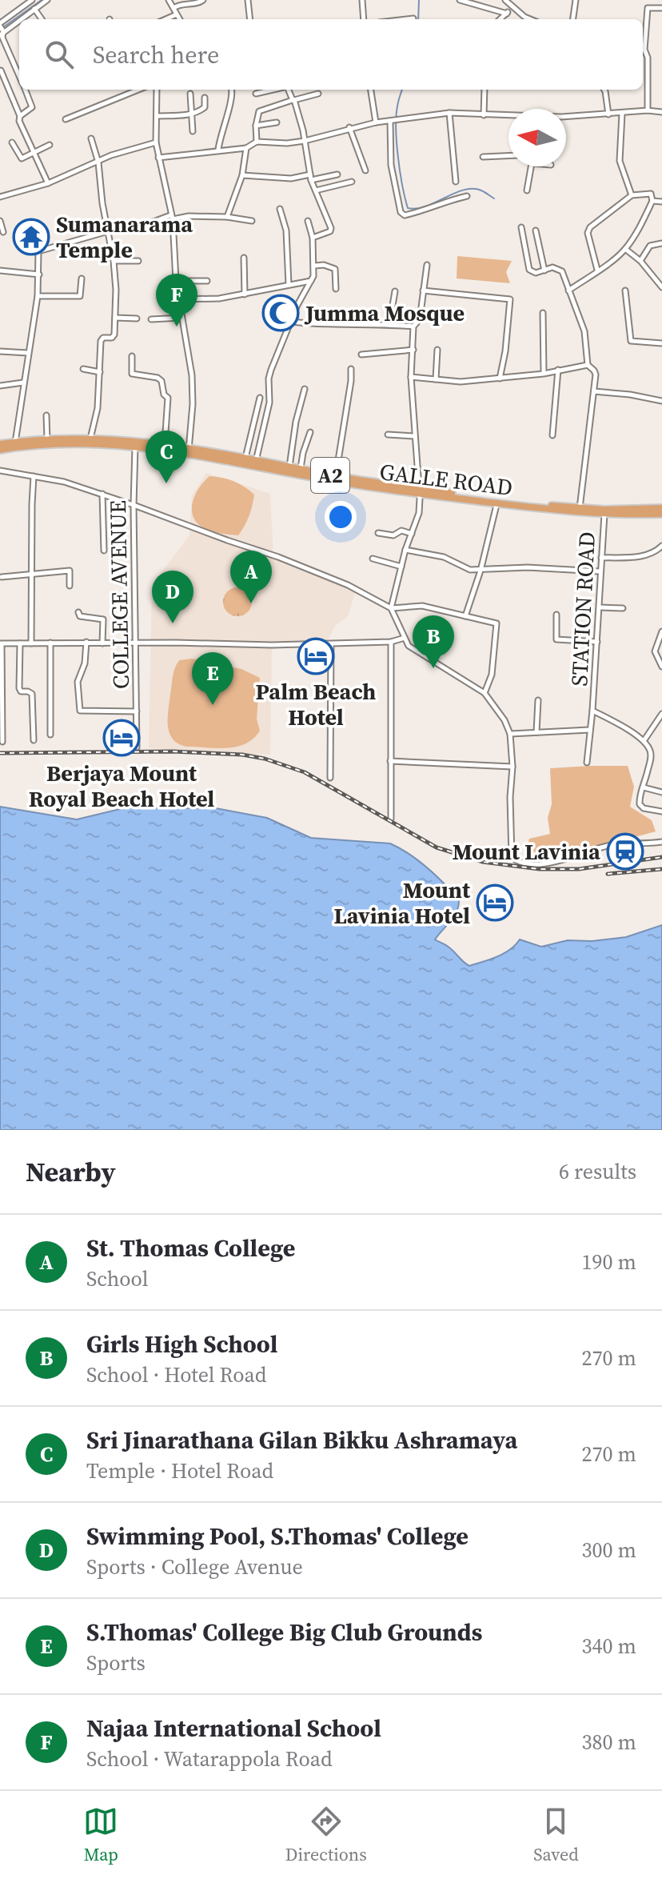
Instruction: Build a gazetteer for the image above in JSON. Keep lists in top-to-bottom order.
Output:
{
  "streets": {
    "highway": ["A2", "GALLE ROAD"],
    "street": ["COLLEGE AVENUE", "STATION ROAD"]
  },
  "crossings": [
    ["GALLE ROAD", "COLLEGE AVENUE"],
    ["GALLE ROAD", "STATION ROAD"]
  ],
  "places": {
    "temple": ["Sumanarama Temple"],
    "mosque": ["Jumma Mosque"],
    "hotel": ["Palm Beach Hotel", "Berjaya Mount Royal Beach Hotel", "Mount Lavinia Hotel"],
    "station": ["Mount Lavinia"]
  },
  "north": "left",
  "page": {
    "search": "Search here",
    "pins": [
      "F",
      "C",
      "A",
      "D",
      "B",
      "E"
    ],
    "heading": ["Nearby", "6 results"],
    "list": [
      {
        "mark": "A",
        "name": "St. Thomas College",
        "note": "School",
        "value": "190 m"
      },
      {
        "mark": "B",
        "name": "Girls High School",
        "note": "School · Hotel Road",
        "value": "270 m"
      },
      {
        "mark": "C",
        "name": "Sri Jinarathana Gilan Bikku Ashramaya",
        "note": "Temple · Hotel Road",
        "value": "270 m"
      },
      {
        "mark": "D",
        "name": "Swimming Pool, S.Thomas' College",
        "note": "Sports · College Avenue",
        "value": "300 m"
      },
      {
        "mark": "E",
        "name": "S.Thomas' College Big Club Grounds",
        "note": "Sports",
        "value": "340 m"
      },
      {
        "mark": "F",
        "name": "Najaa International School",
        "note": "School · Watarappola Road",
        "value": "380 m"
      }
    ],
    "nav": ["Map", "Directions", "Saved"]
  }
}
